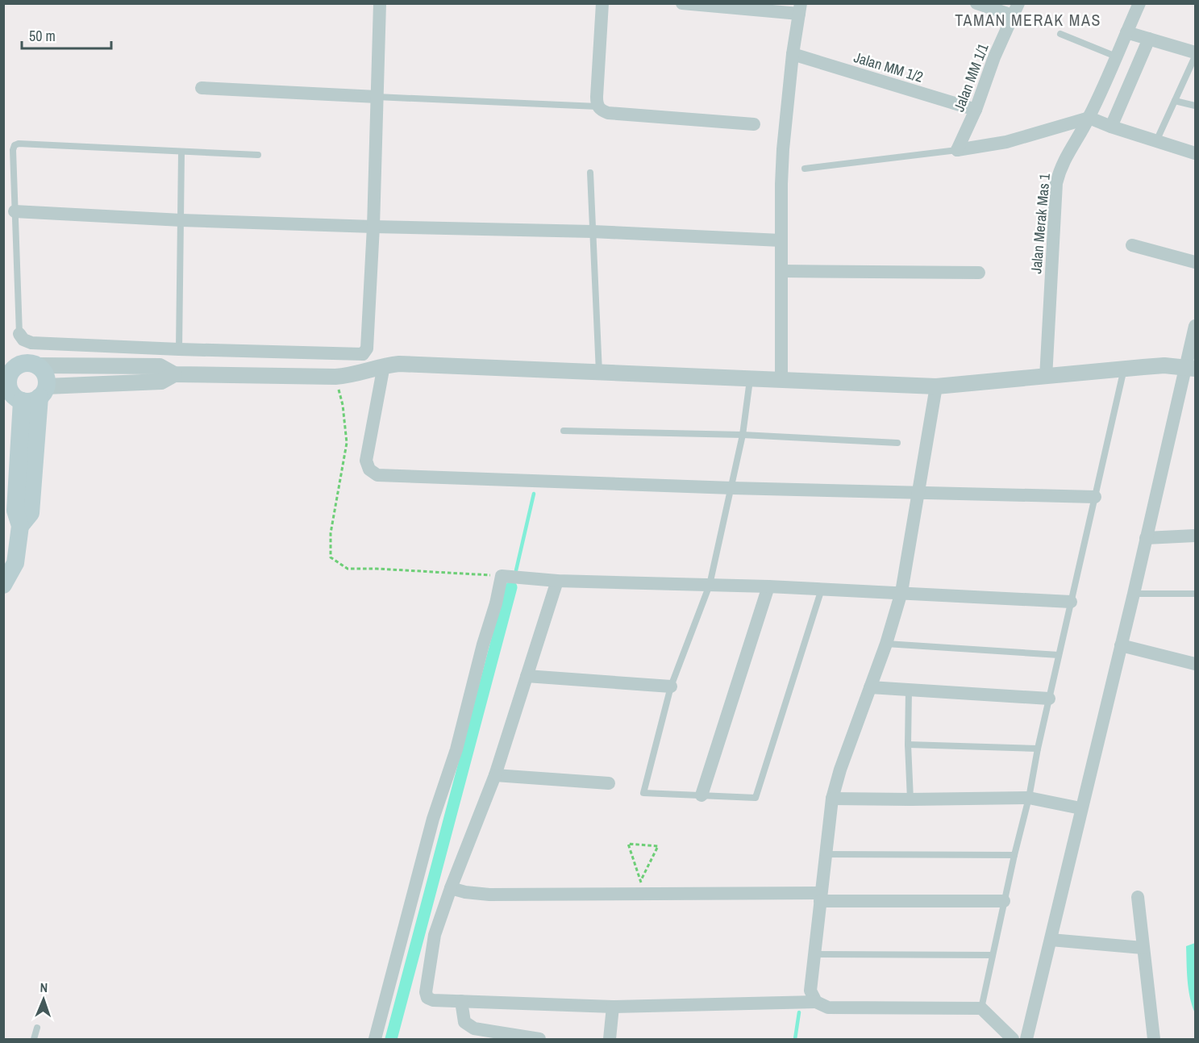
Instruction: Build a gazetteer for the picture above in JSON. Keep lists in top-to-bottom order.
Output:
{
  "streets": {
    "street": ["Jalan MM 1/2", "Jalan MM 1/1", "Jalan Merak Mas 1"]
  },
  "crossings": [
    ["Jalan MM 1/2", "Jalan MM 1/1"]
  ],
  "districts": ["TAMAN MERAK MAS"],
  "scale_bar": "50 m",
  "north": "top"
}
